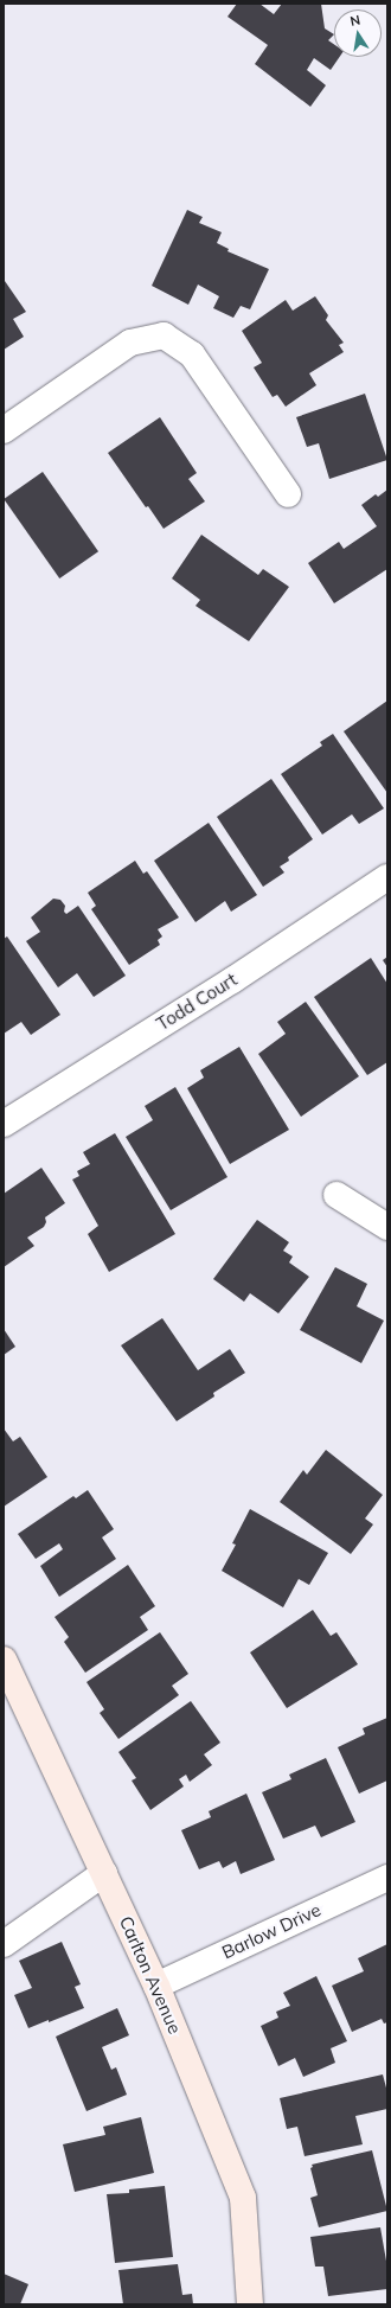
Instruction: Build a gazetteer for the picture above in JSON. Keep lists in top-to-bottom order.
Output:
{
  "streets": {
    "street": ["Todd Court", "Barlow Drive", "Carlton Avenue"]
  },
  "crossings": [
    ["Barlow Drive", "Carlton Avenue"]
  ],
  "north": "top"
}
